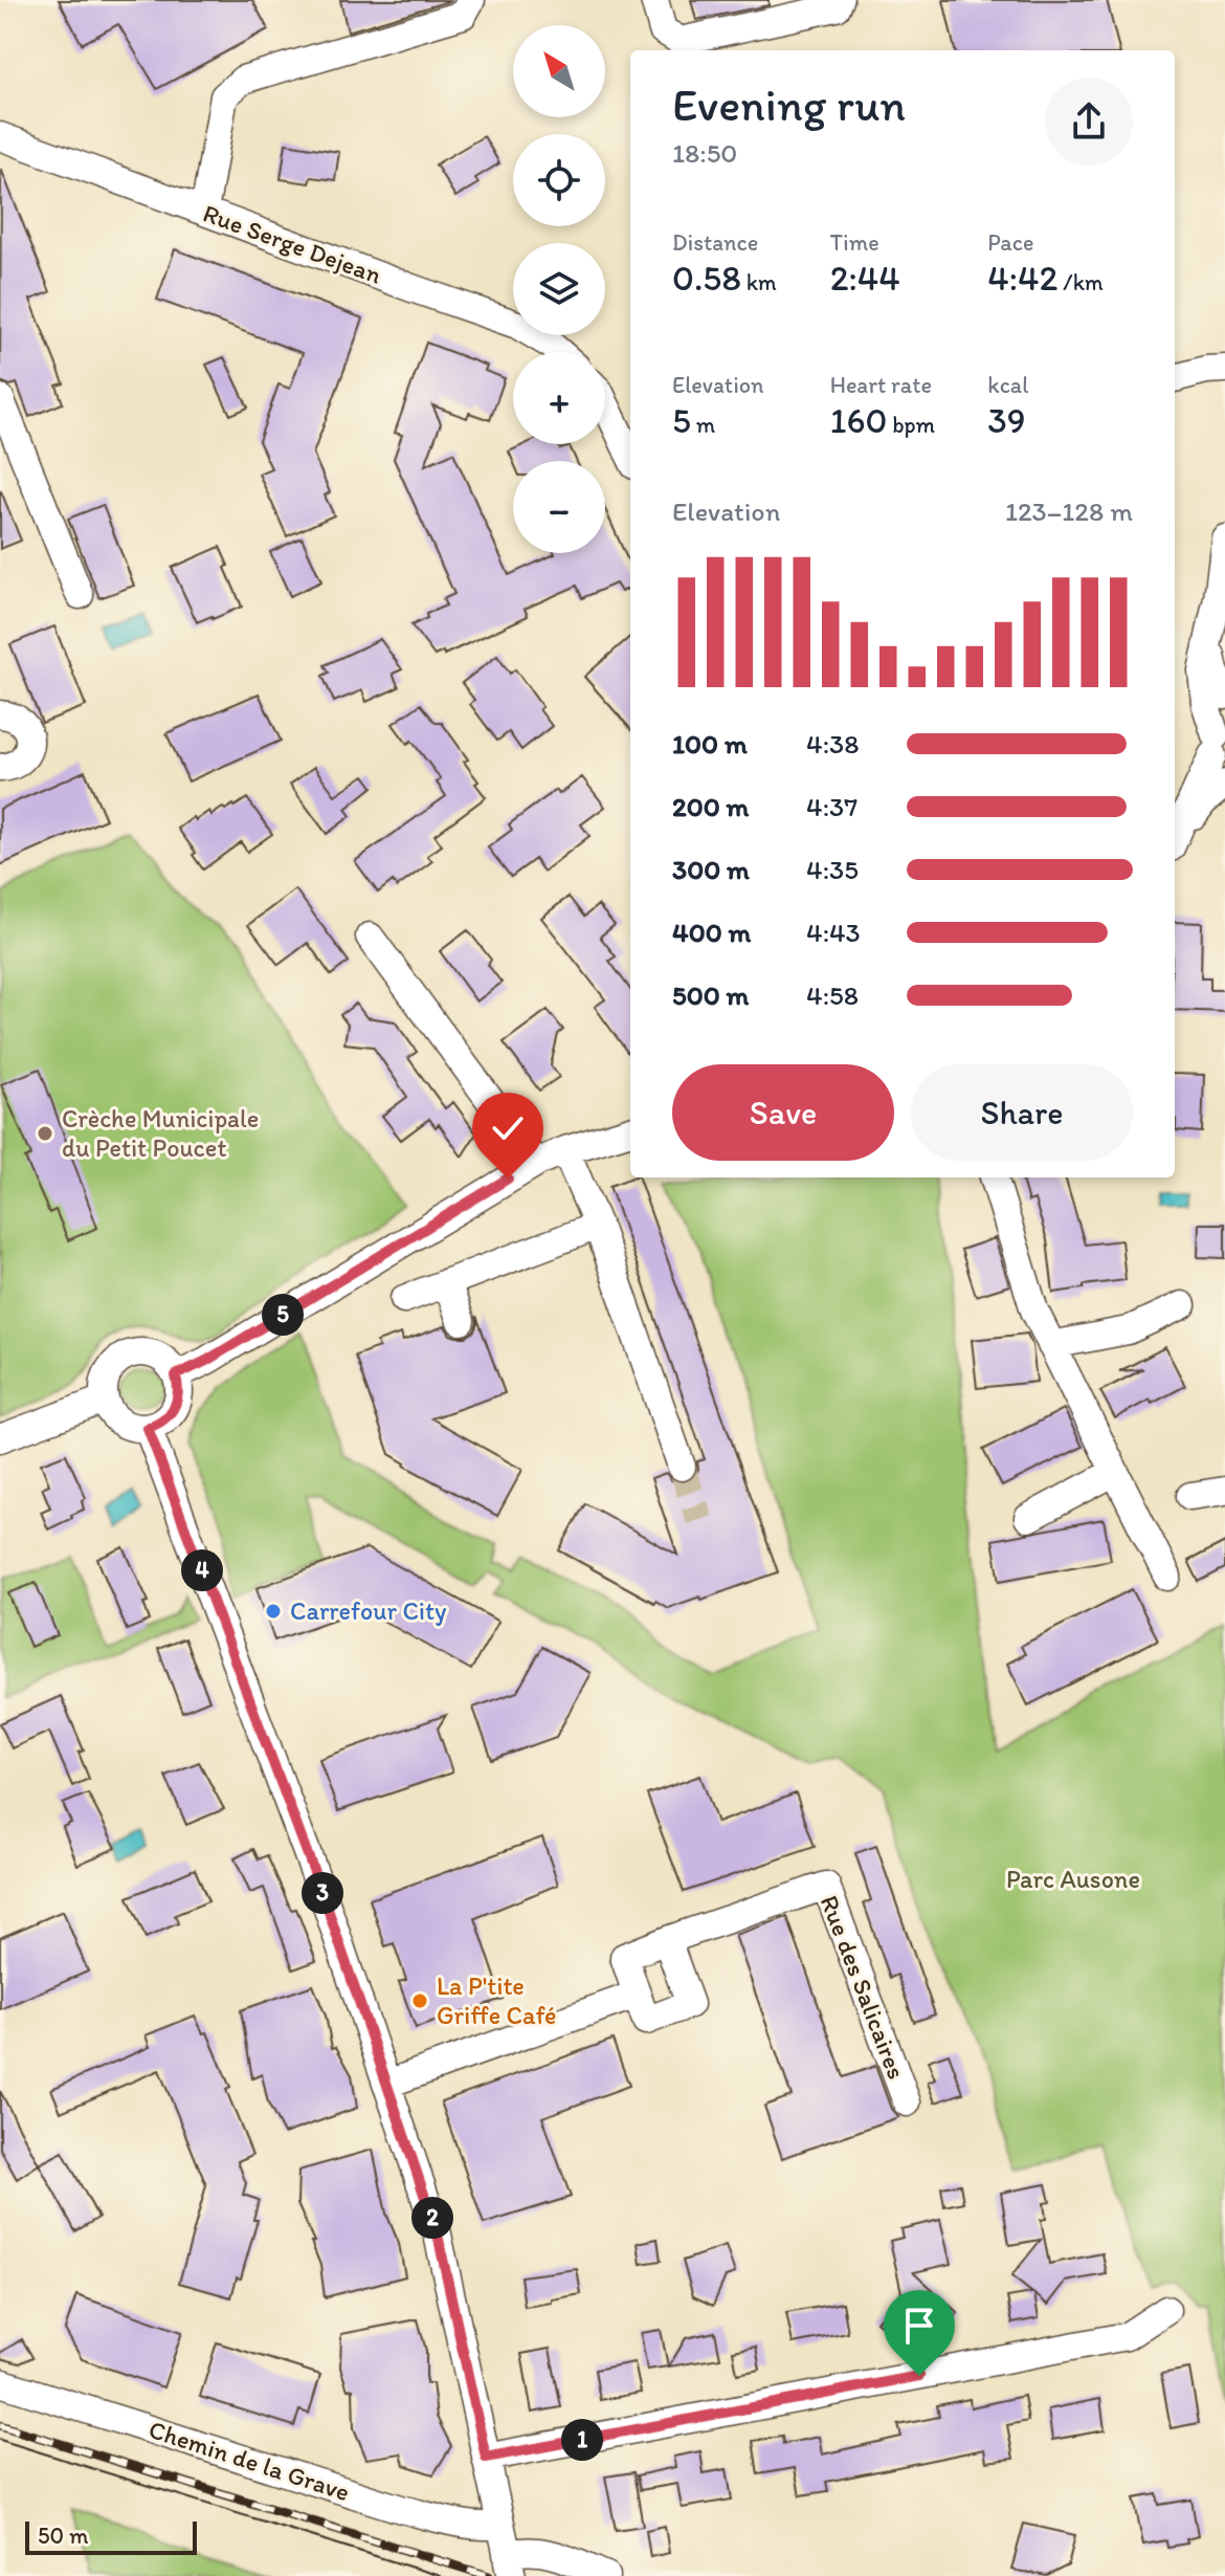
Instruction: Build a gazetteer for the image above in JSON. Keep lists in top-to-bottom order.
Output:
{
  "streets": {
    "street": ["Rue Serge Dejean", "Rue des Salicaires", "Chemin de la Grave"]
  },
  "parks": ["Parc Ausone"],
  "places": ["Crèche Municipale du Petit Poucet", "Carrefour City", "La P'tite Griffe Café"],
  "scale_bar": "50 m",
  "north": "top left",
  "page": {
    "map_buttons": ["+", "−"],
    "heading": ["Evening run", "18:50"],
    "stats": [
      ["Distance", "0.58 km"],
      ["Time", "2:44"],
      ["Pace", "4:42 /km"],
      ["Elevation", "5 m"],
      ["Heart rate", "160 bpm"],
      ["kcal", "39"]
    ],
    "chart": ["Elevation", "123–128 m"],
    "list": [
      {
        "name": "100 m",
        "note": "4:38"
      },
      {
        "name": "200 m",
        "note": "4:37"
      },
      {
        "name": "300 m",
        "note": "4:35"
      },
      {
        "name": "400 m",
        "note": "4:43"
      },
      {
        "name": "500 m",
        "note": "4:58"
      }
    ],
    "buttons": ["Save", "Share"],
    "pins": [
      "5",
      "4",
      "3",
      "2",
      "1"
    ],
    "scale": "50 m"
  }
}
